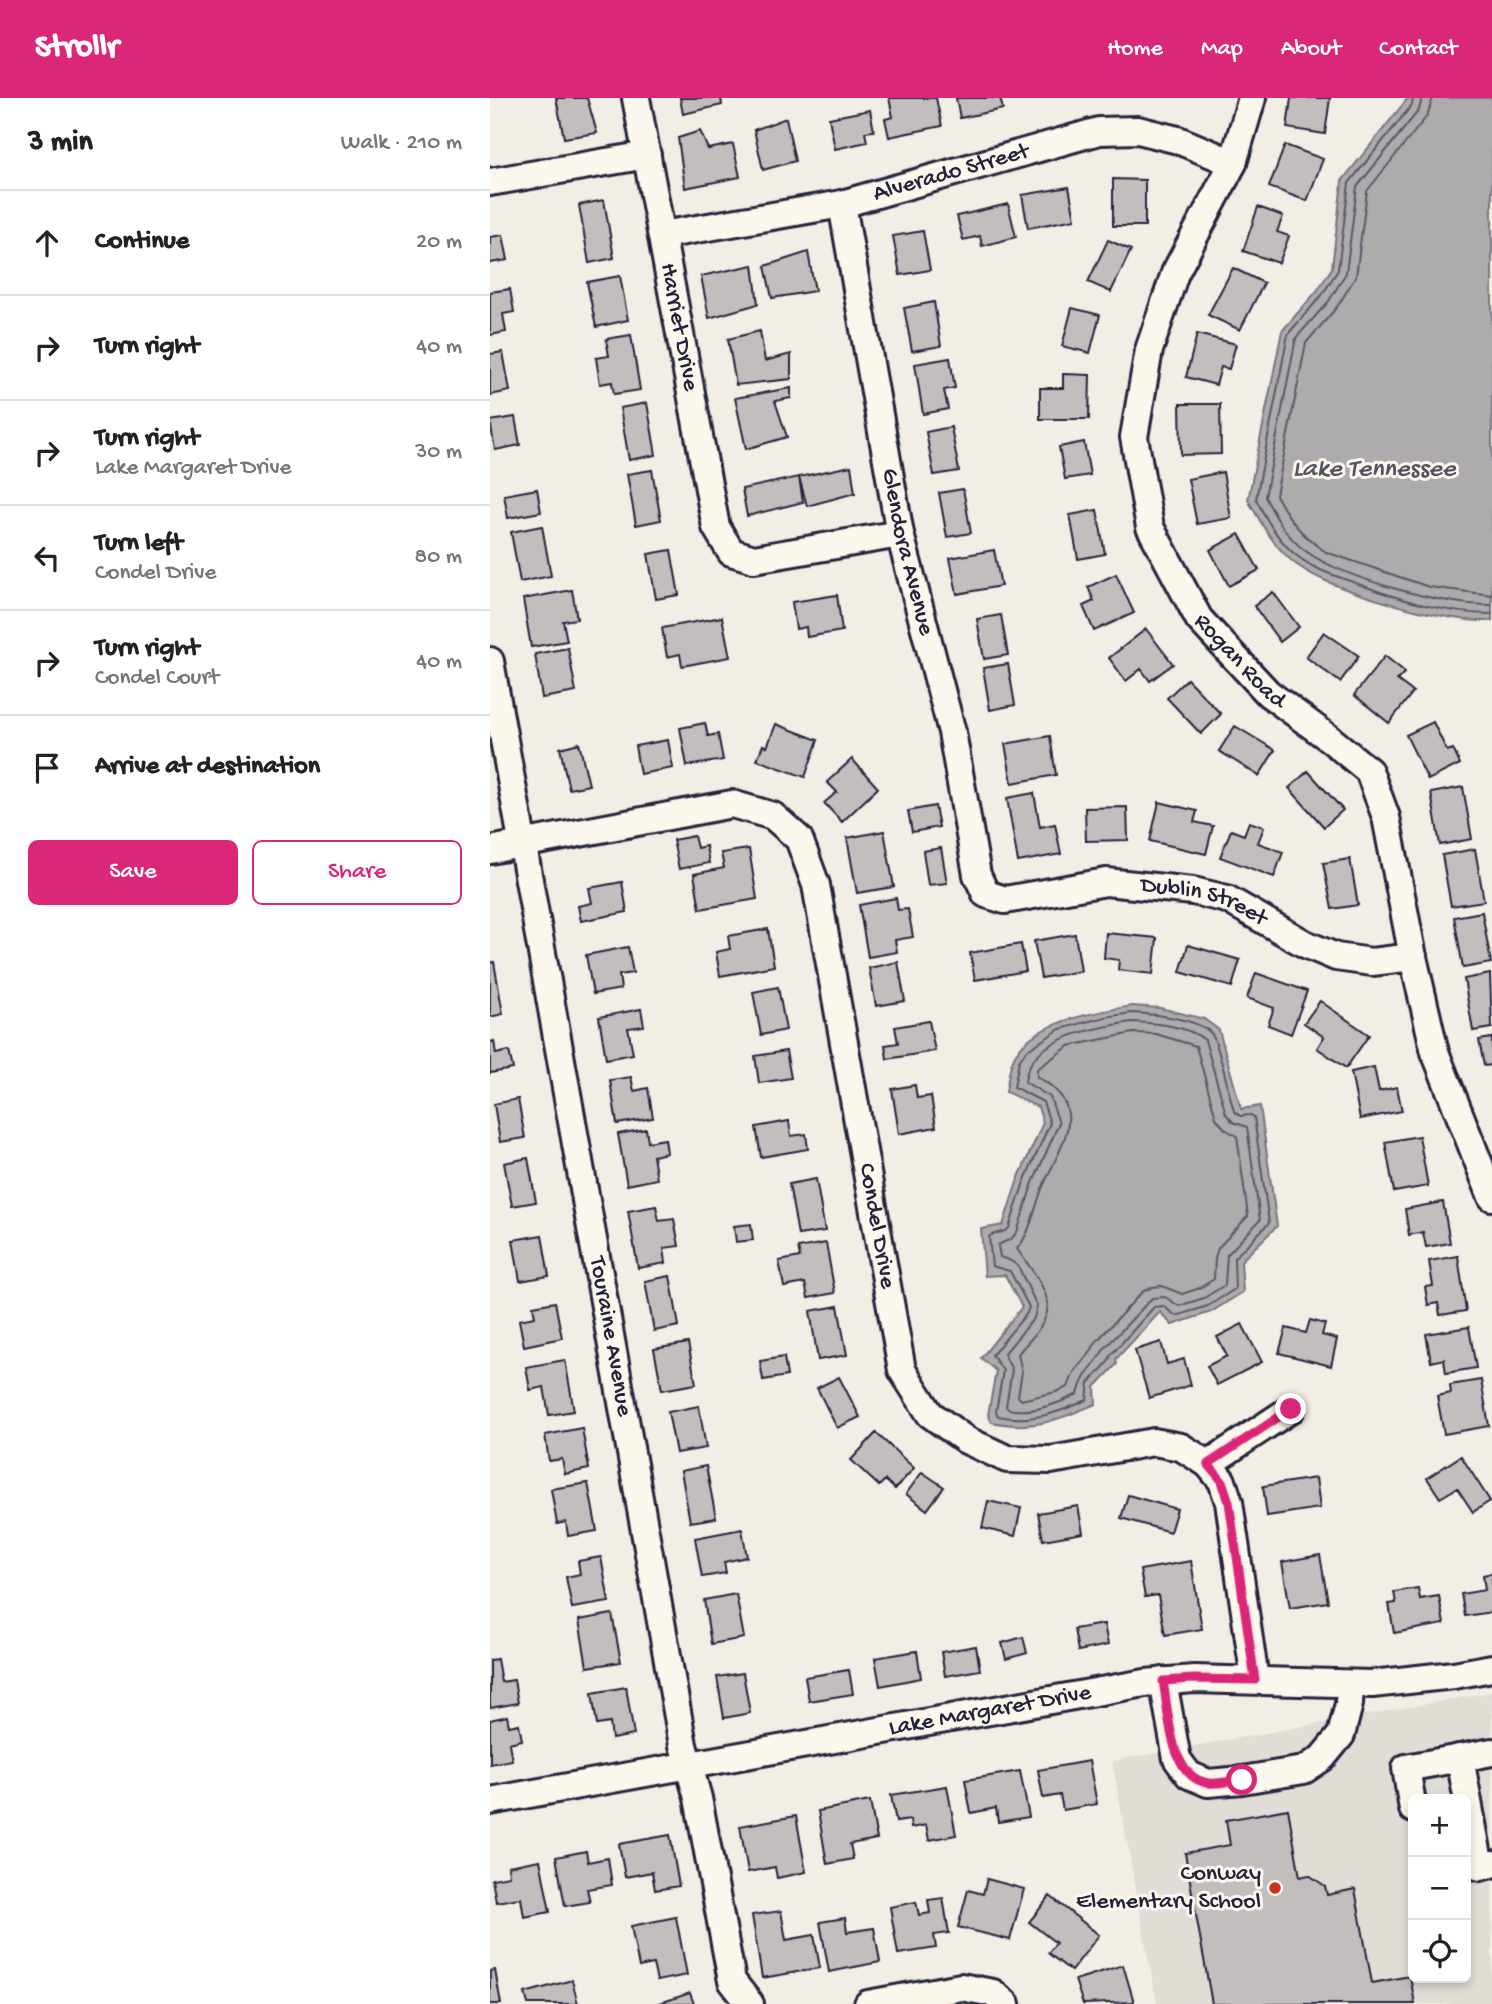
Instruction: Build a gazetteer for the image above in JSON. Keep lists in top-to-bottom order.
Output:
{
  "streets": {
    "street": [
      "Alverado Street",
      "Harriet Drive",
      "Glendora Avenue",
      "Rogan Road",
      "Dublin Street",
      "Condel Drive",
      "Touraine Avenue",
      "Lake Margaret Drive"
    ]
  },
  "crossings": [
    ["Alverado Street", "Harriet Drive"],
    ["Alverado Street", "Glendora Avenue"],
    ["Alverado Street", "Rogan Road"],
    ["Harriet Drive", "Glendora Avenue"],
    ["Glendora Avenue", "Dublin Street"],
    ["Rogan Road", "Dublin Street"],
    ["Condel Drive", "Touraine Avenue"],
    ["Condel Drive", "Lake Margaret Drive"],
    ["Touraine Avenue", "Lake Margaret Drive"]
  ],
  "water": ["Lake Tennessee"],
  "places": ["Conway Elementary School"],
  "page": {
    "header": "Strollr",
    "nav": [
      "Home",
      "Map",
      "About",
      "Contact"
    ],
    "heading": ["3 min", "Walk · 210 m"],
    "list": [
      ["Continue", "20 m"],
      ["Turn right", "40 m"],
      ["Turn right", "Lake Margaret Drive", "30 m"],
      ["Turn left", "Condel Drive", "80 m"],
      ["Turn right", "Condel Court", "40 m"],
      "Arrive at destination"
    ],
    "buttons": ["Save", "Share"],
    "map_buttons": ["+", "−"]
  }
}
